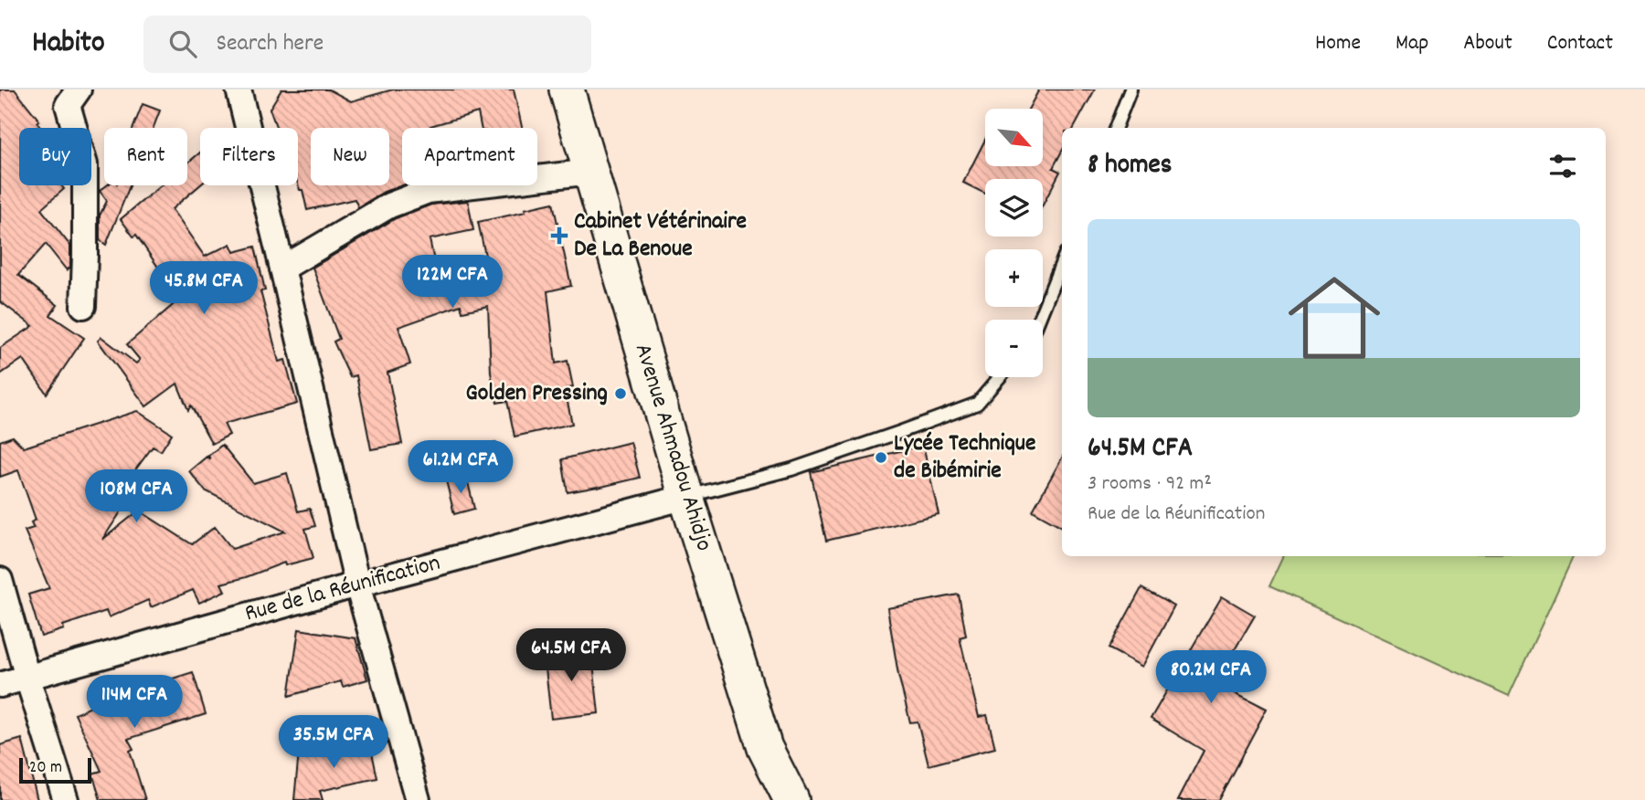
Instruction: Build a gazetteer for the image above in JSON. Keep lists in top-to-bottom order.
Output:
{
  "streets": {
    "main road": ["Avenue Ahmadou Ahidjo"],
    "street": ["Rue de la Réunification"]
  },
  "crossings": [
    ["Avenue Ahmadou Ahidjo", "Rue de la Réunification"]
  ],
  "places": {
    "health": ["Cabinet Vétérinaire De La Benoue"],
    "other": ["Golden Pressing", "Lycée Technique de Bibémirie"]
  },
  "scale_bar": "20 m",
  "north": "bottom right",
  "page": {
    "header": "Habito",
    "search": "Search here",
    "nav": [
      "Home",
      "Map",
      "About",
      "Contact"
    ],
    "map_buttons": ["+", "−"],
    "chip": [
      "Buy",
      "Rent",
      "Filters",
      "New",
      "Apartment"
    ],
    "heading": "8 homes",
    "list": [
      {
        "name": "64.5M CFA",
        "note": "3 rooms · 92 m² · Rue de la Réunification"
      }
    ],
    "price": [
      "122M CFA",
      "45.8M CFA",
      "61.2M CFA",
      "108M CFA",
      "64.5M CFA",
      "80.2M CFA",
      "114M CFA",
      "35.5M CFA"
    ],
    "scale": "20 m"
  }
}
